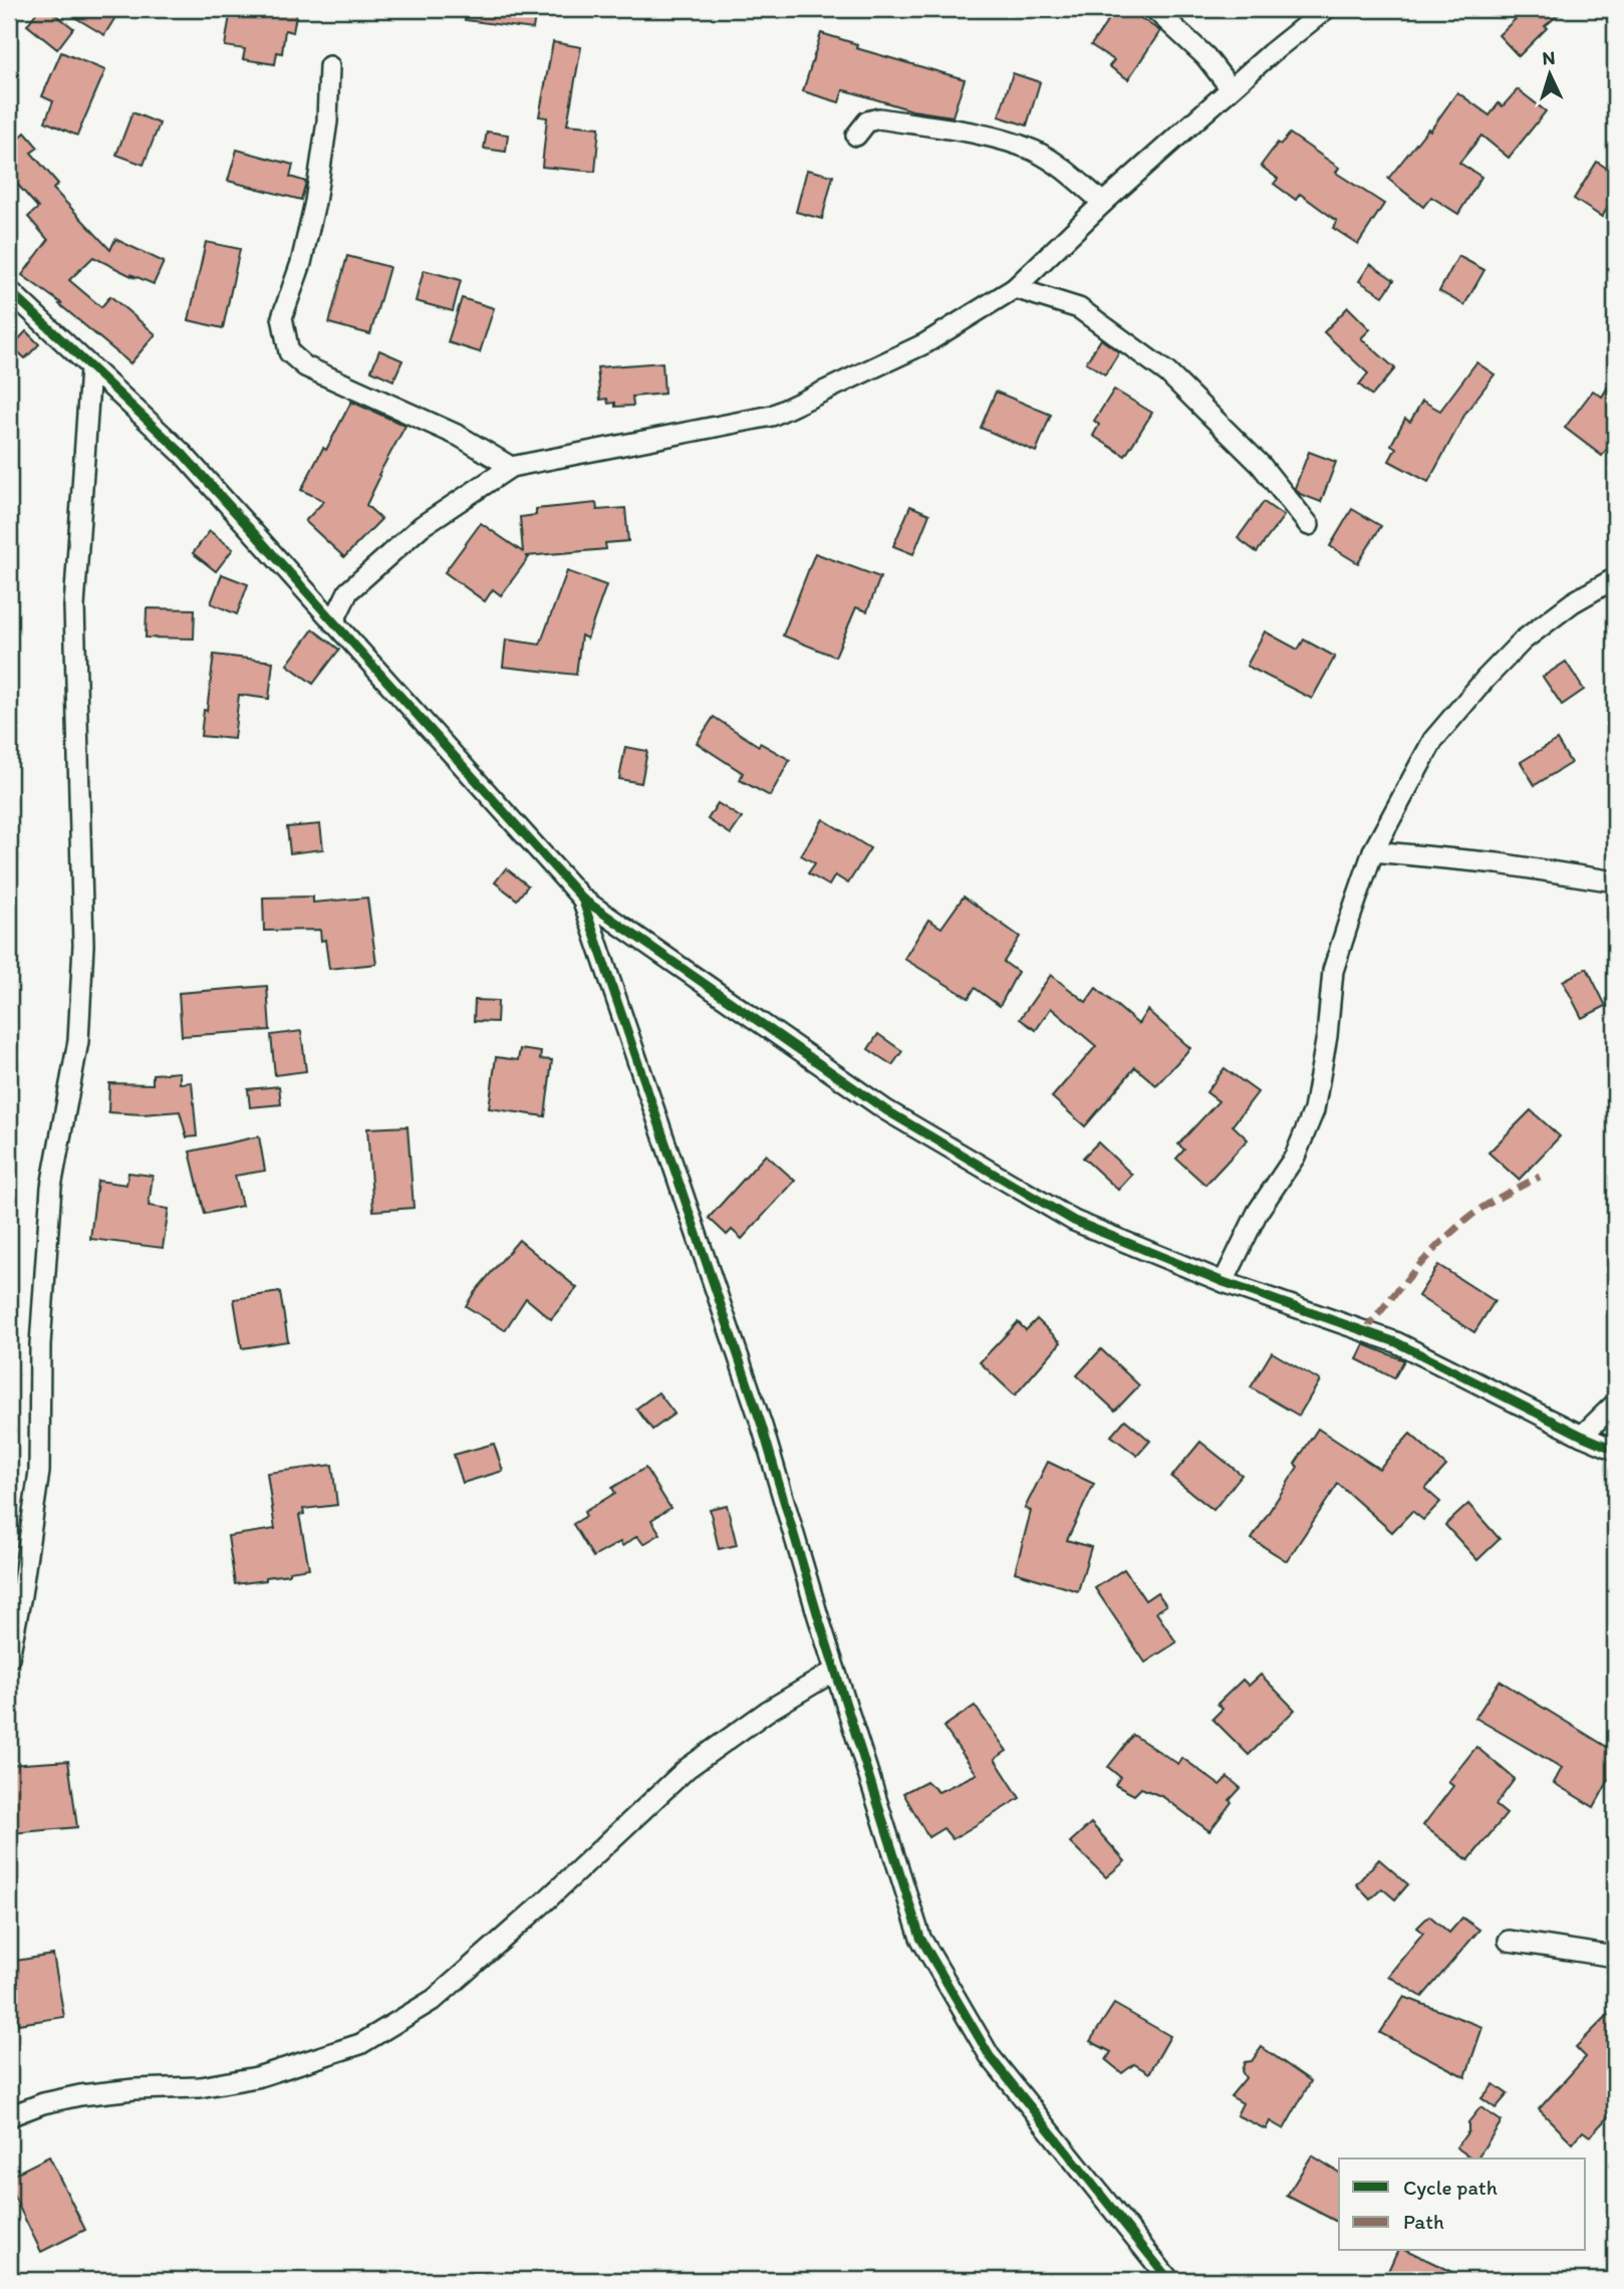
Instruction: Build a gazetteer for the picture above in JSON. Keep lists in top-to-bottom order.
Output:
{
  "legend": ["Cycle path", "Path"],
  "north": "top"
}
